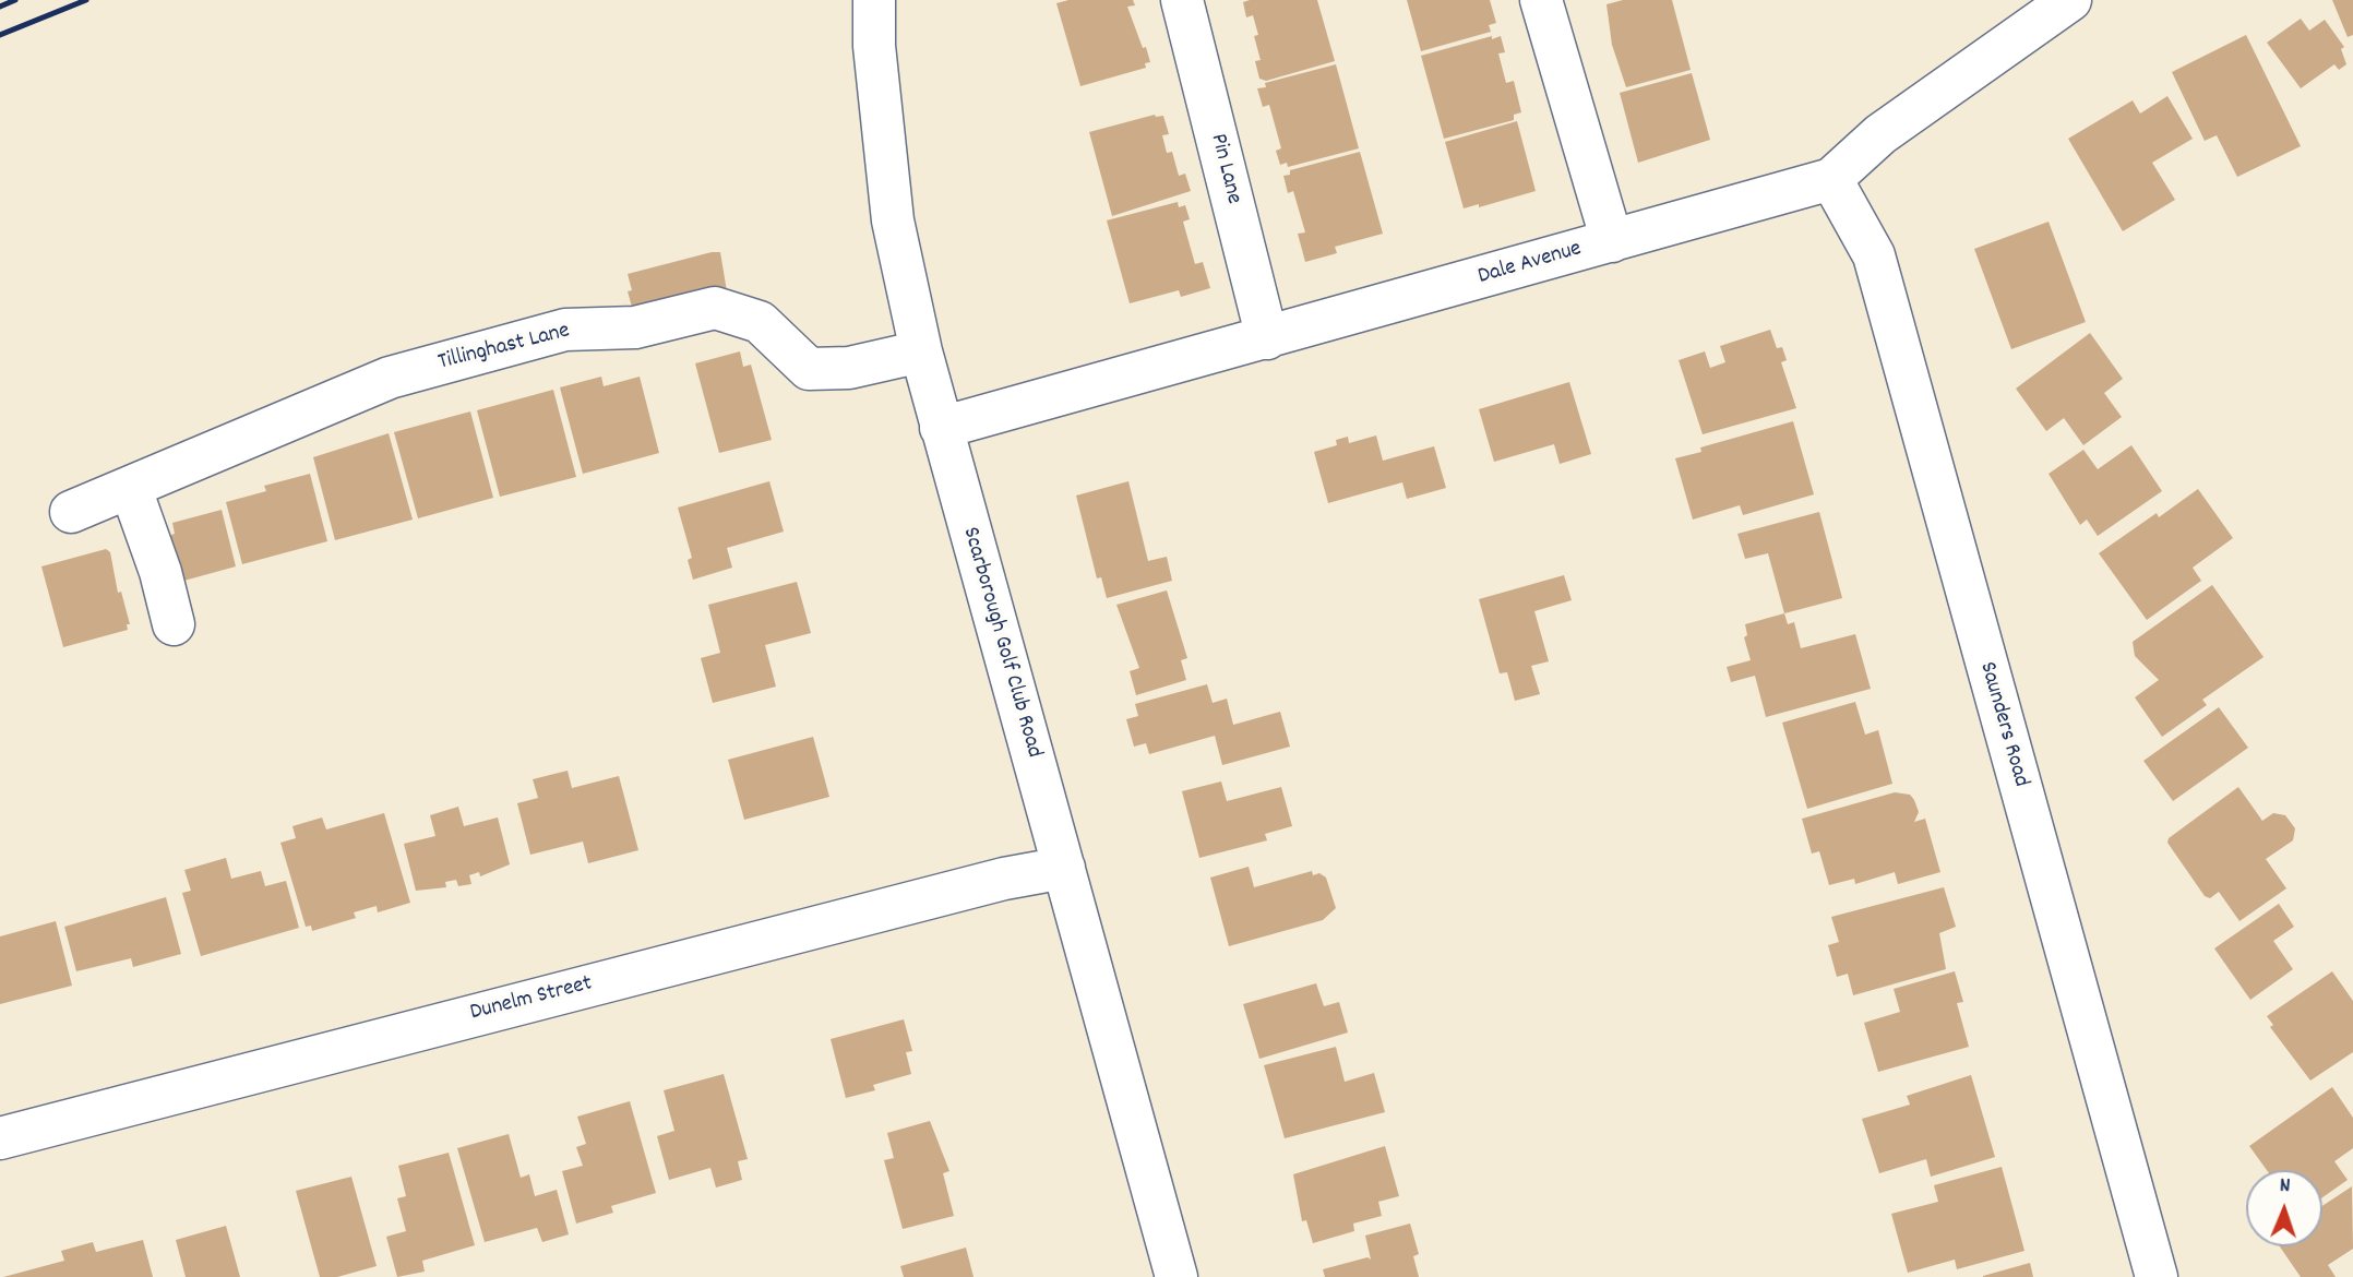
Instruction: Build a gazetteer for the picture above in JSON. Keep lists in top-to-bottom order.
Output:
{
  "streets": {
    "street": [
      "Pin Lane",
      "Dale Avenue",
      "Tillinghast Lane",
      "Scarborough Golf Club Road",
      "Saunders Road",
      "Dunelm Street"
    ]
  },
  "crossings": [
    ["Pin Lane", "Dale Avenue"],
    ["Dale Avenue", "Scarborough Golf Club Road"],
    ["Dale Avenue", "Saunders Road"],
    ["Tillinghast Lane", "Scarborough Golf Club Road"],
    ["Scarborough Golf Club Road", "Dunelm Street"]
  ],
  "north": "top"
}
